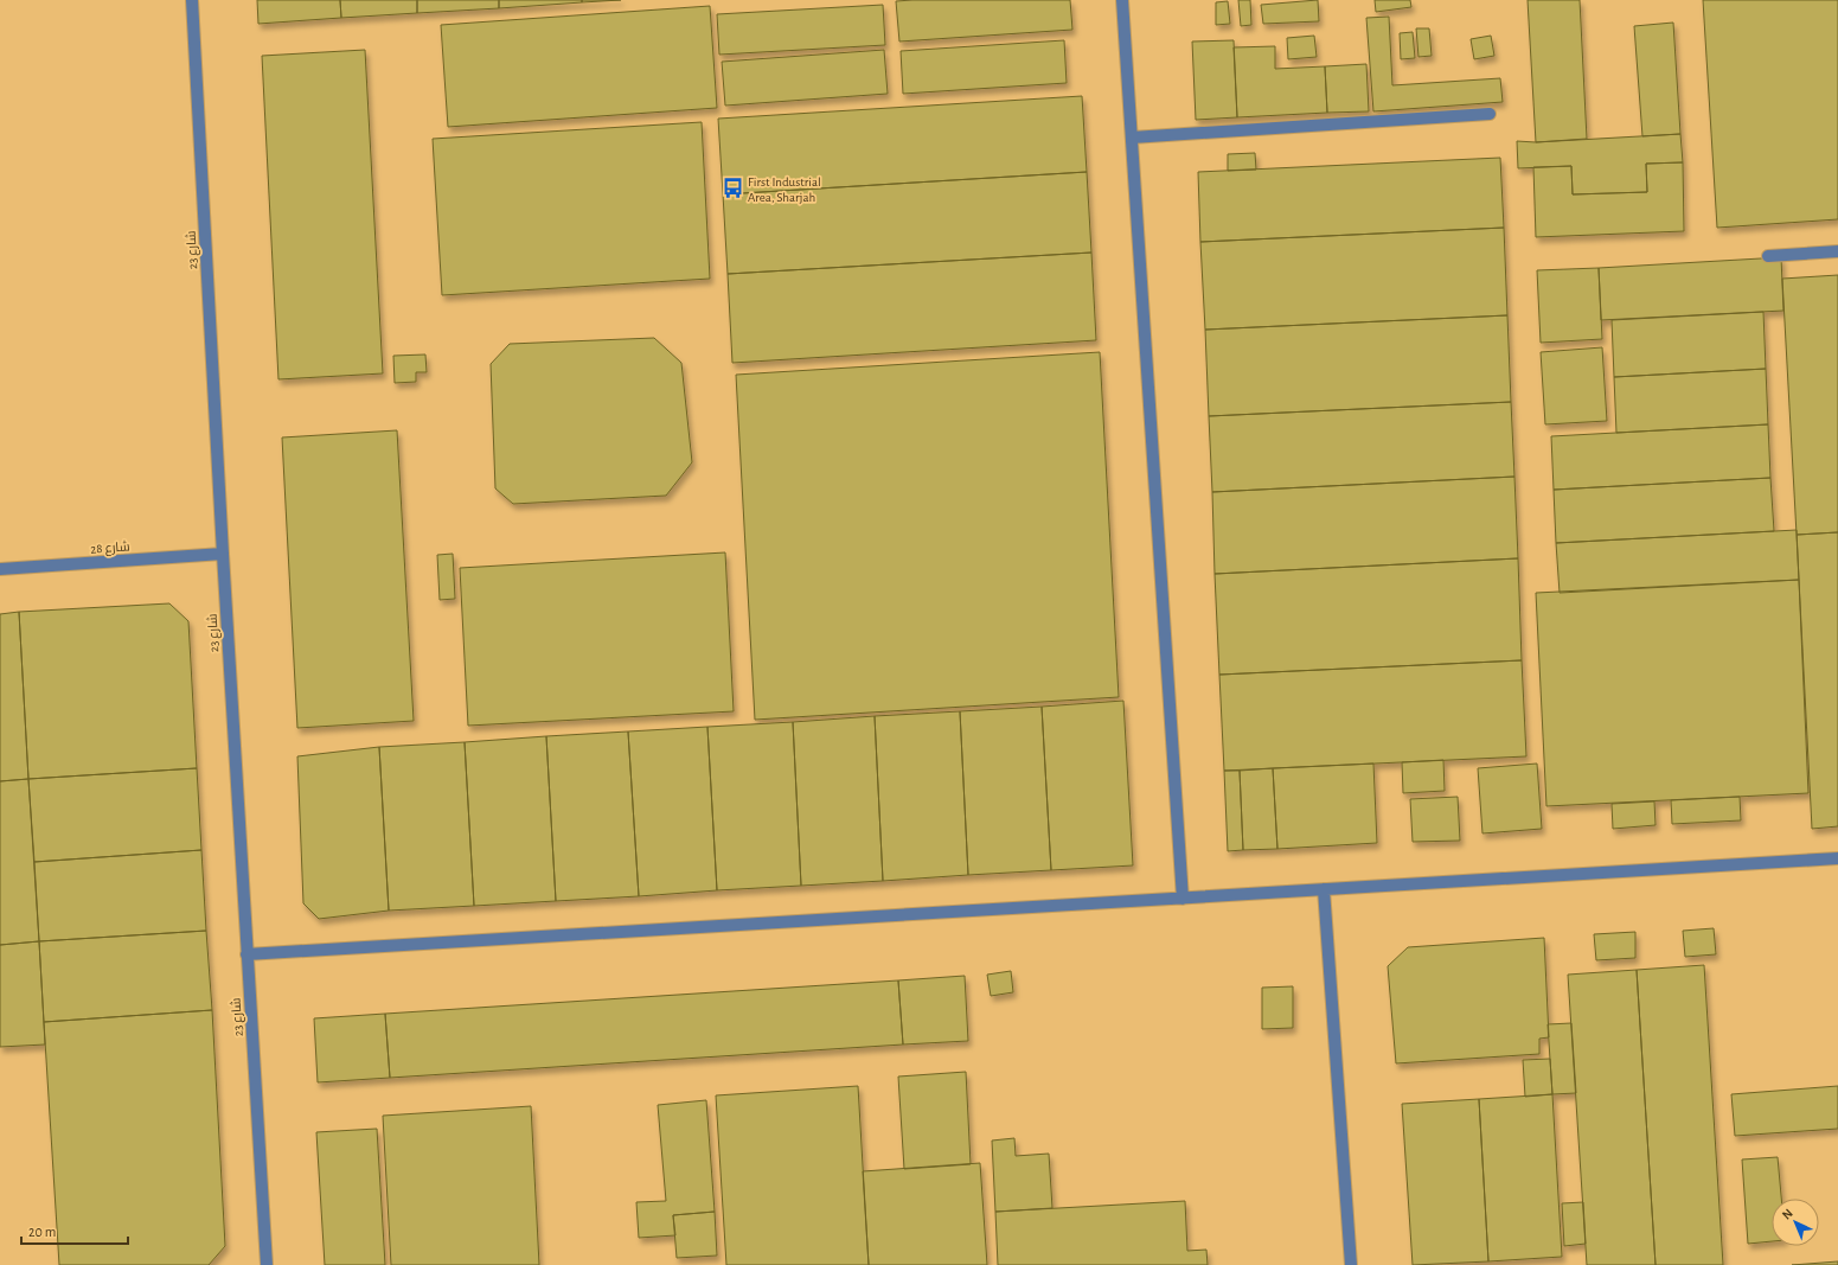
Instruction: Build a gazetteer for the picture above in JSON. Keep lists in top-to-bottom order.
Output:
{
  "streets": {
    "street": ["شارع 23", "شارع 28"]
  },
  "crossings": [
    ["شارع 23", "شارع 28"]
  ],
  "places": {
    "bus stop": ["First Industrial Area, Sharjah"]
  },
  "scale_bar": "20 m",
  "north": "top left"
}
